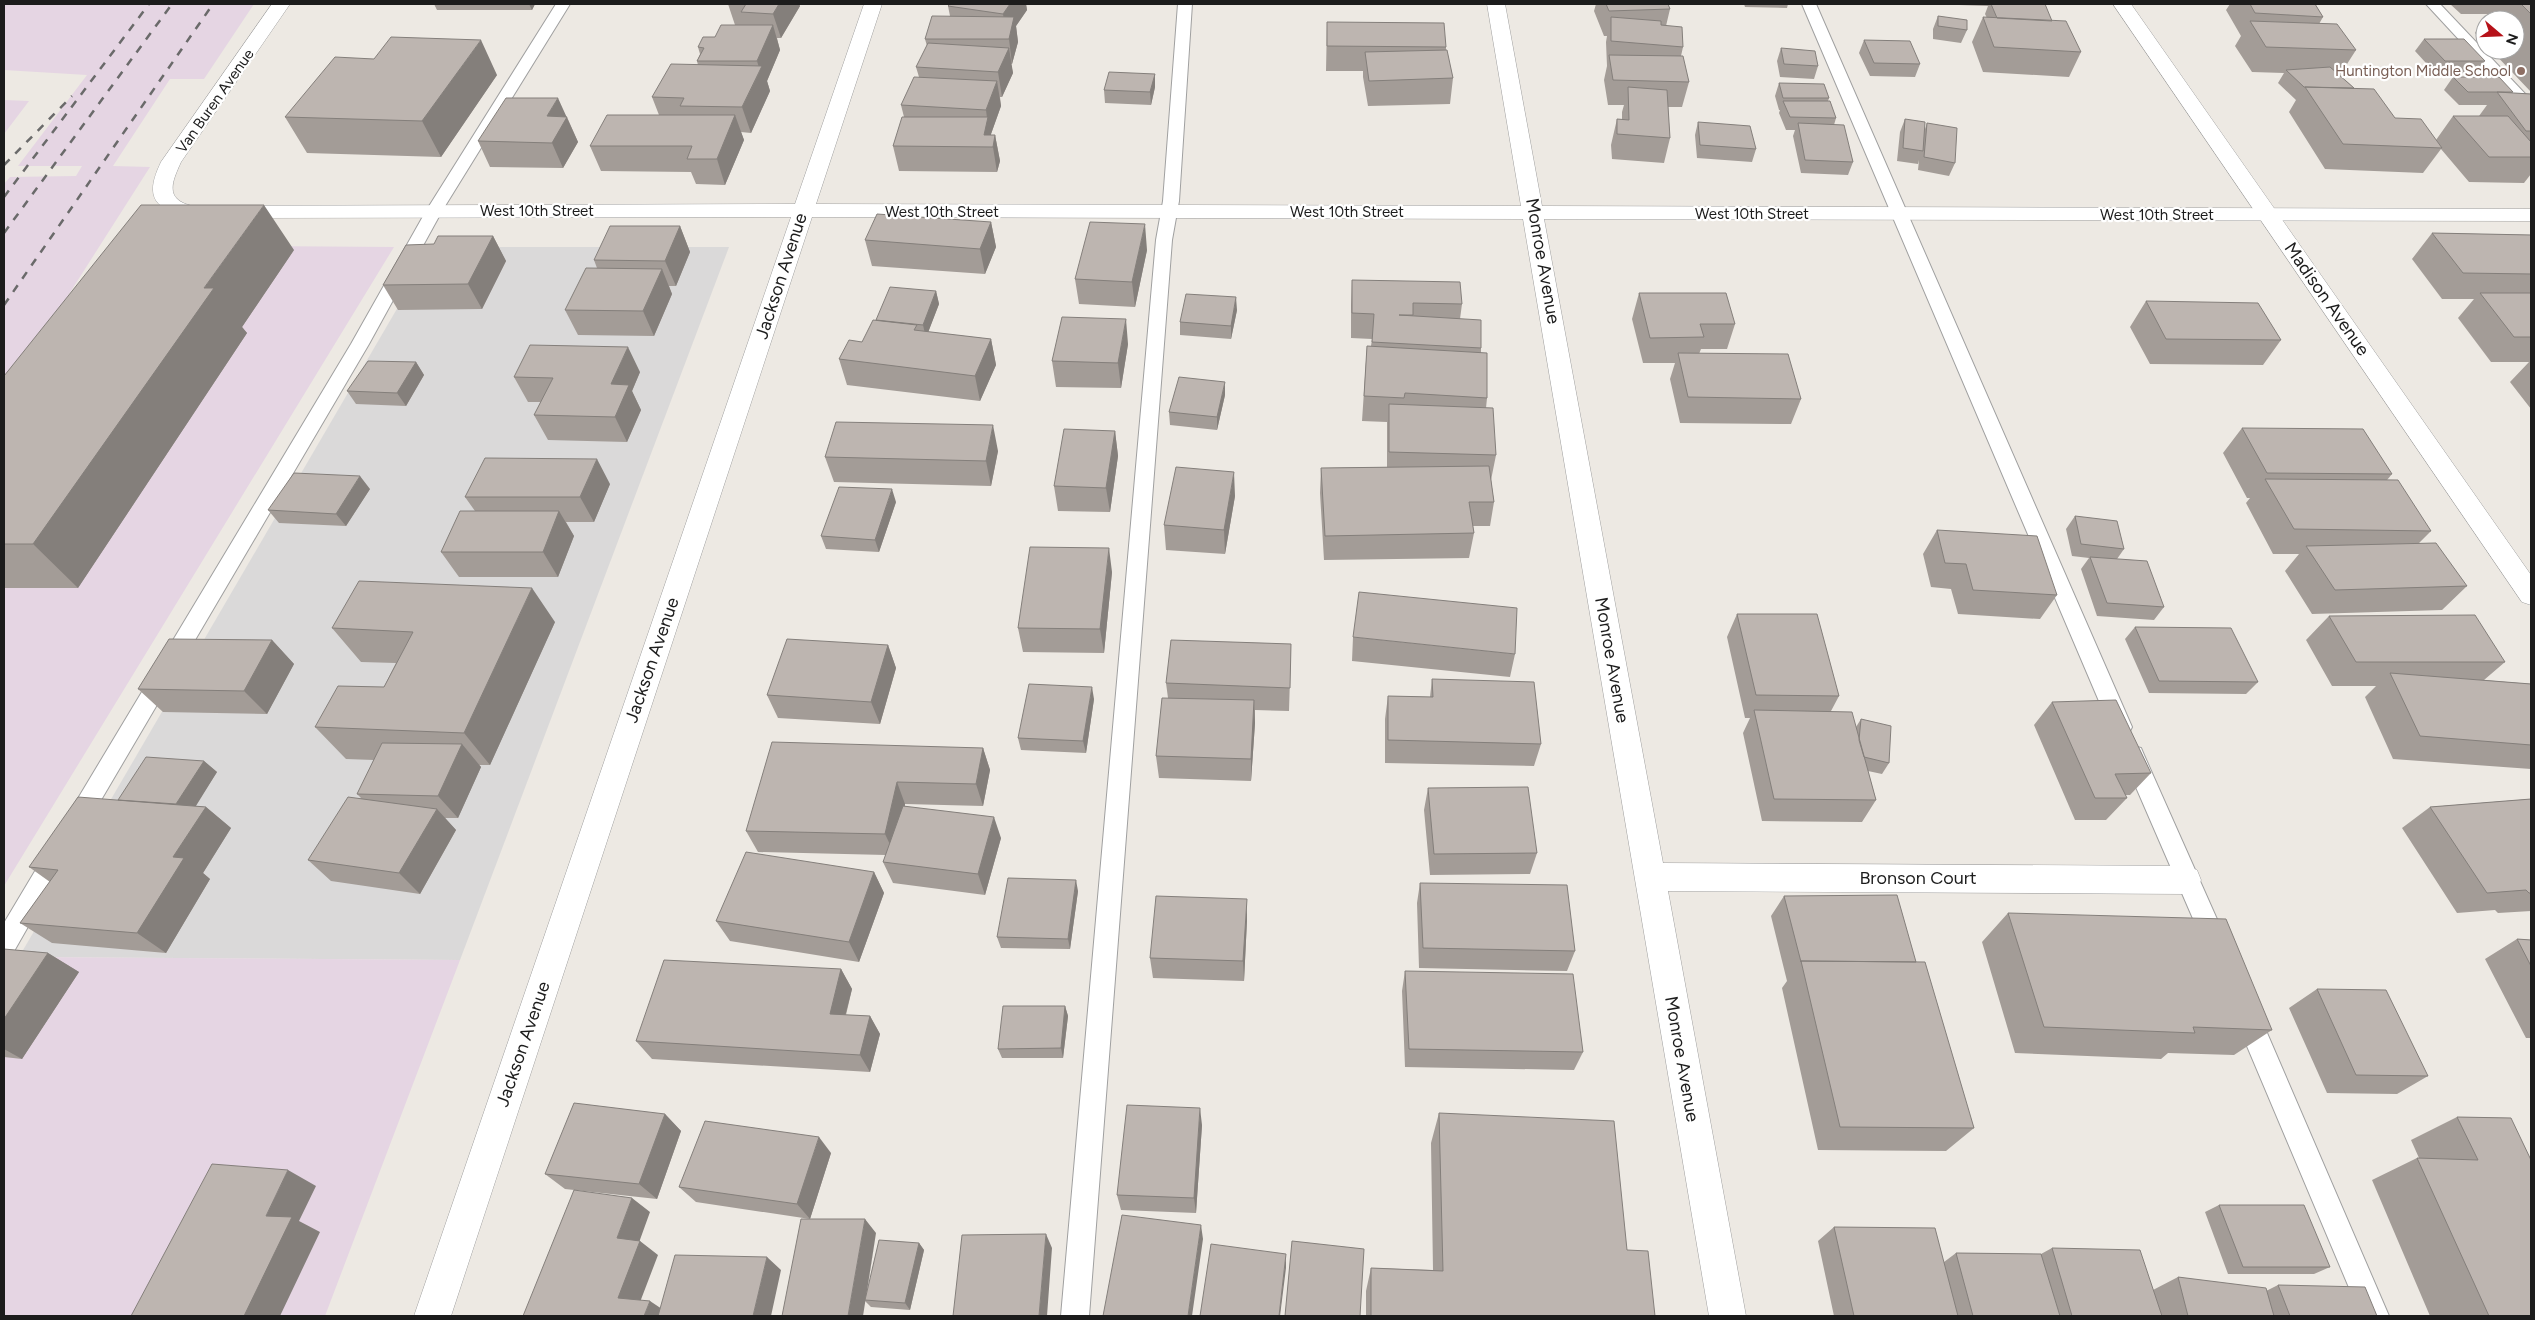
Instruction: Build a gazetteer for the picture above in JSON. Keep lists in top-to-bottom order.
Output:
{
  "streets": {
    "street": [
      "Van Buren Avenue",
      "West 10th Street",
      "Monroe Avenue",
      "Jackson Avenue",
      "Madison Avenue",
      "Bronson Court"
    ]
  },
  "crossings": [
    ["Van Buren Avenue", "West 10th Street"],
    ["West 10th Street", "Monroe Avenue"],
    ["West 10th Street", "Jackson Avenue"],
    ["West 10th Street", "Madison Avenue"],
    ["Monroe Avenue", "Bronson Court"]
  ],
  "places": ["Huntington Middle School"],
  "north": "right"
}
